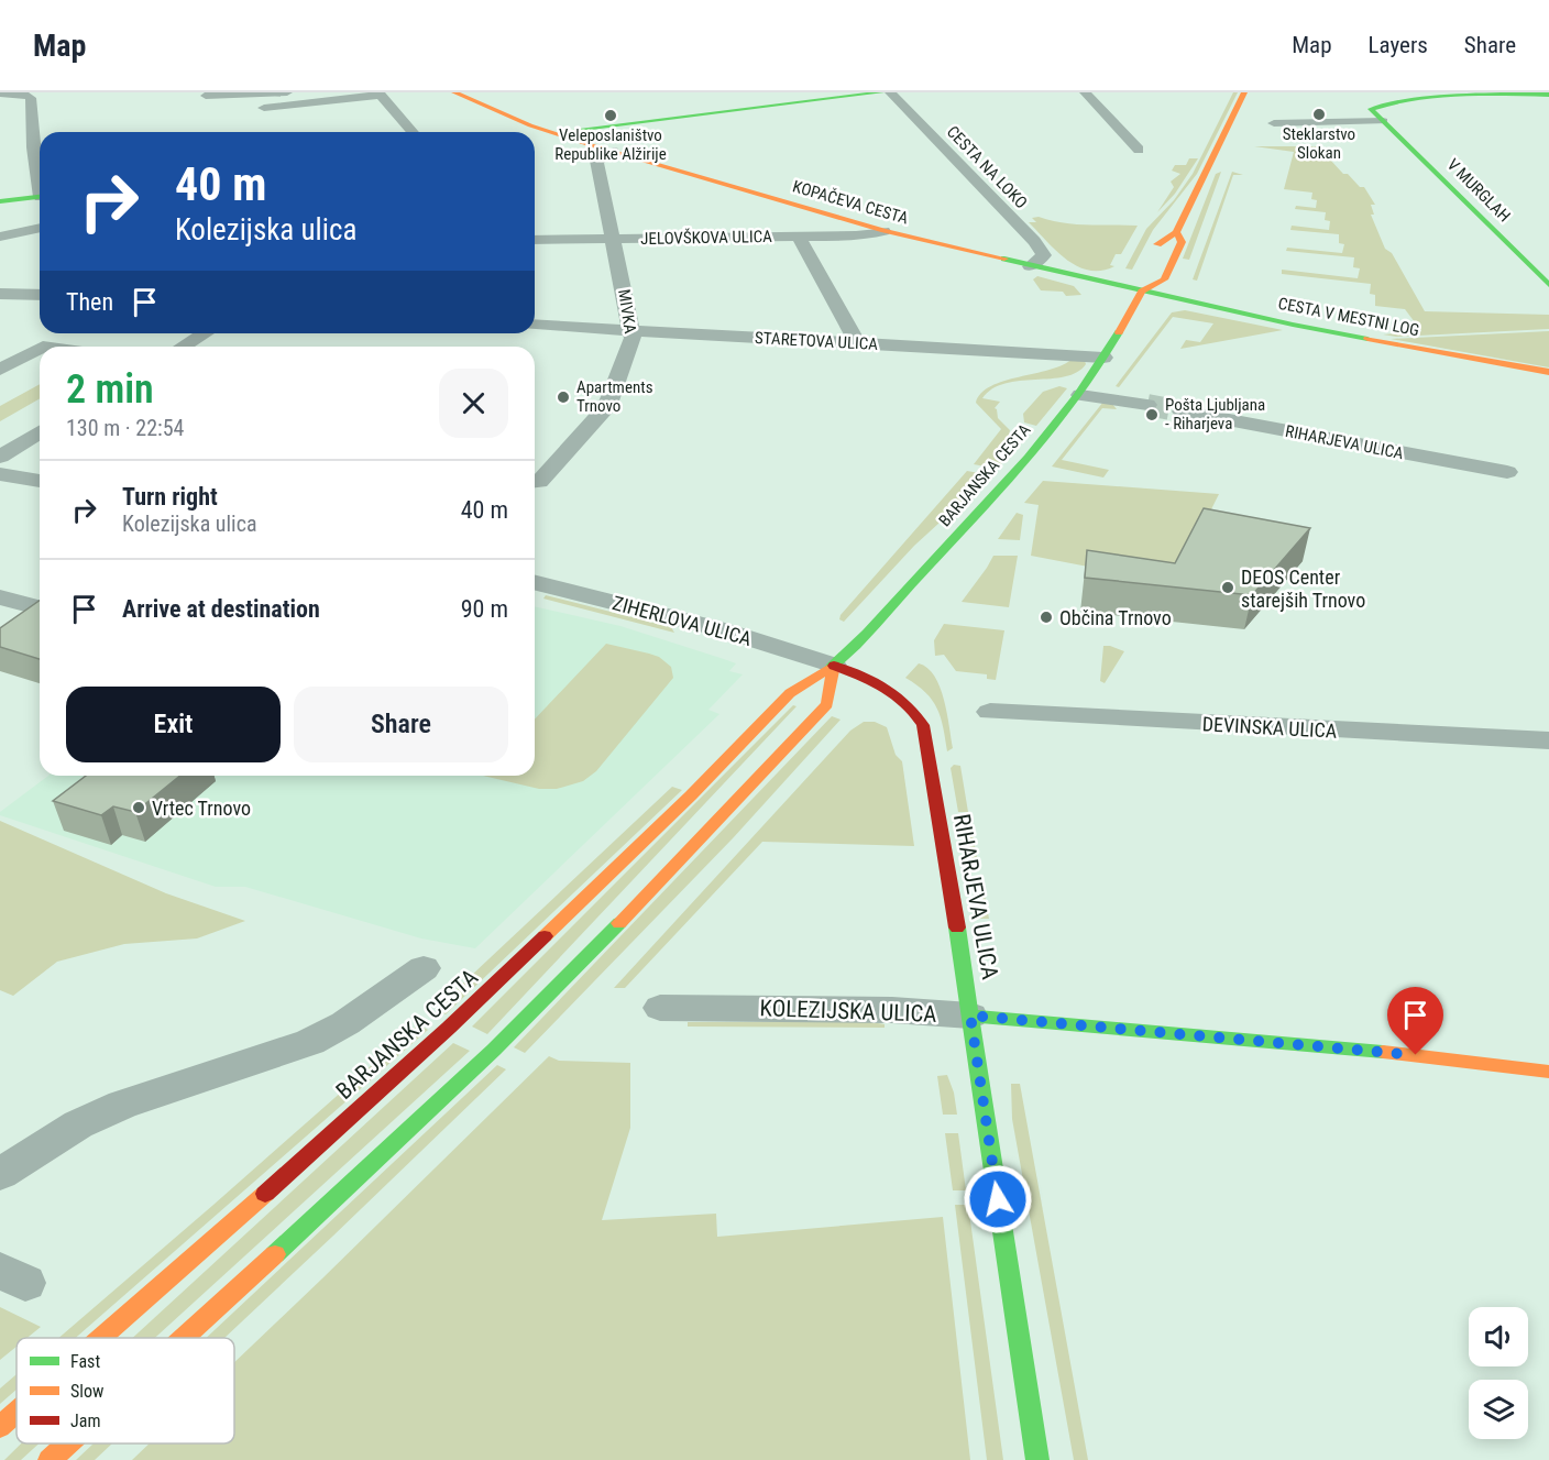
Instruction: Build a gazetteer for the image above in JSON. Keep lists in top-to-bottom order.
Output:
{
  "streets": {
    "main road": [
      "V MURGLAH",
      "KOPAČEVA CESTA",
      "CESTA V MESTNI LOG",
      "RIHARJEVA ULICA",
      "BARJANSKA CESTA",
      "KOLEZIJSKA ULICA"
    ],
    "street": [
      "CESTA NA LOKO",
      "JELOVŠKOVA ULICA",
      "MIVKA",
      "STARETOVA ULICA",
      "ZIHERLOVA ULICA",
      "DEVINSKA ULICA"
    ]
  },
  "crossings": [
    ["CESTA NA LOKO", "KOPAČEVA CESTA"],
    ["KOPAČEVA CESTA", "JELOVŠKOVA ULICA"],
    ["KOPAČEVA CESTA", "MIVKA"],
    ["KOPAČEVA CESTA", "CESTA V MESTNI LOG"],
    ["KOPAČEVA CESTA", "BARJANSKA CESTA"],
    ["JELOVŠKOVA ULICA", "MIVKA"],
    ["MIVKA", "STARETOVA ULICA"],
    ["CESTA V MESTNI LOG", "BARJANSKA CESTA"],
    ["STARETOVA ULICA", "BARJANSKA CESTA"],
    ["RIHARJEVA ULICA", "BARJANSKA CESTA"],
    ["RIHARJEVA ULICA", "ZIHERLOVA ULICA"],
    ["RIHARJEVA ULICA", "KOLEZIJSKA ULICA"],
    ["BARJANSKA CESTA", "ZIHERLOVA ULICA"]
  ],
  "places": [
    "Steklarstvo Slokan",
    "Veleposlaništvo Republike Alžirije",
    "Apartments Trnovo",
    "Pošta Ljubljana - Riharjeva",
    "DEOS Center starejših Trnovo",
    "Občina Trnovo",
    "Vrtec Trnovo"
  ],
  "legend": ["Fast", "Slow", "Jam"],
  "page": {
    "header": "Map",
    "nav": ["Map", "Layers", "Share"],
    "turn": ["40 m", "Kolezijska ulica"],
    "then": "Then",
    "heading": ["2 min", "130 m · 22:54"],
    "list": [
      {
        "name": "Turn right",
        "note": "Kolezijska ulica",
        "value": "40 m"
      },
      {
        "name": "Arrive at destination",
        "value": "90 m"
      }
    ],
    "buttons": ["Exit", "Share"]
  }
}
